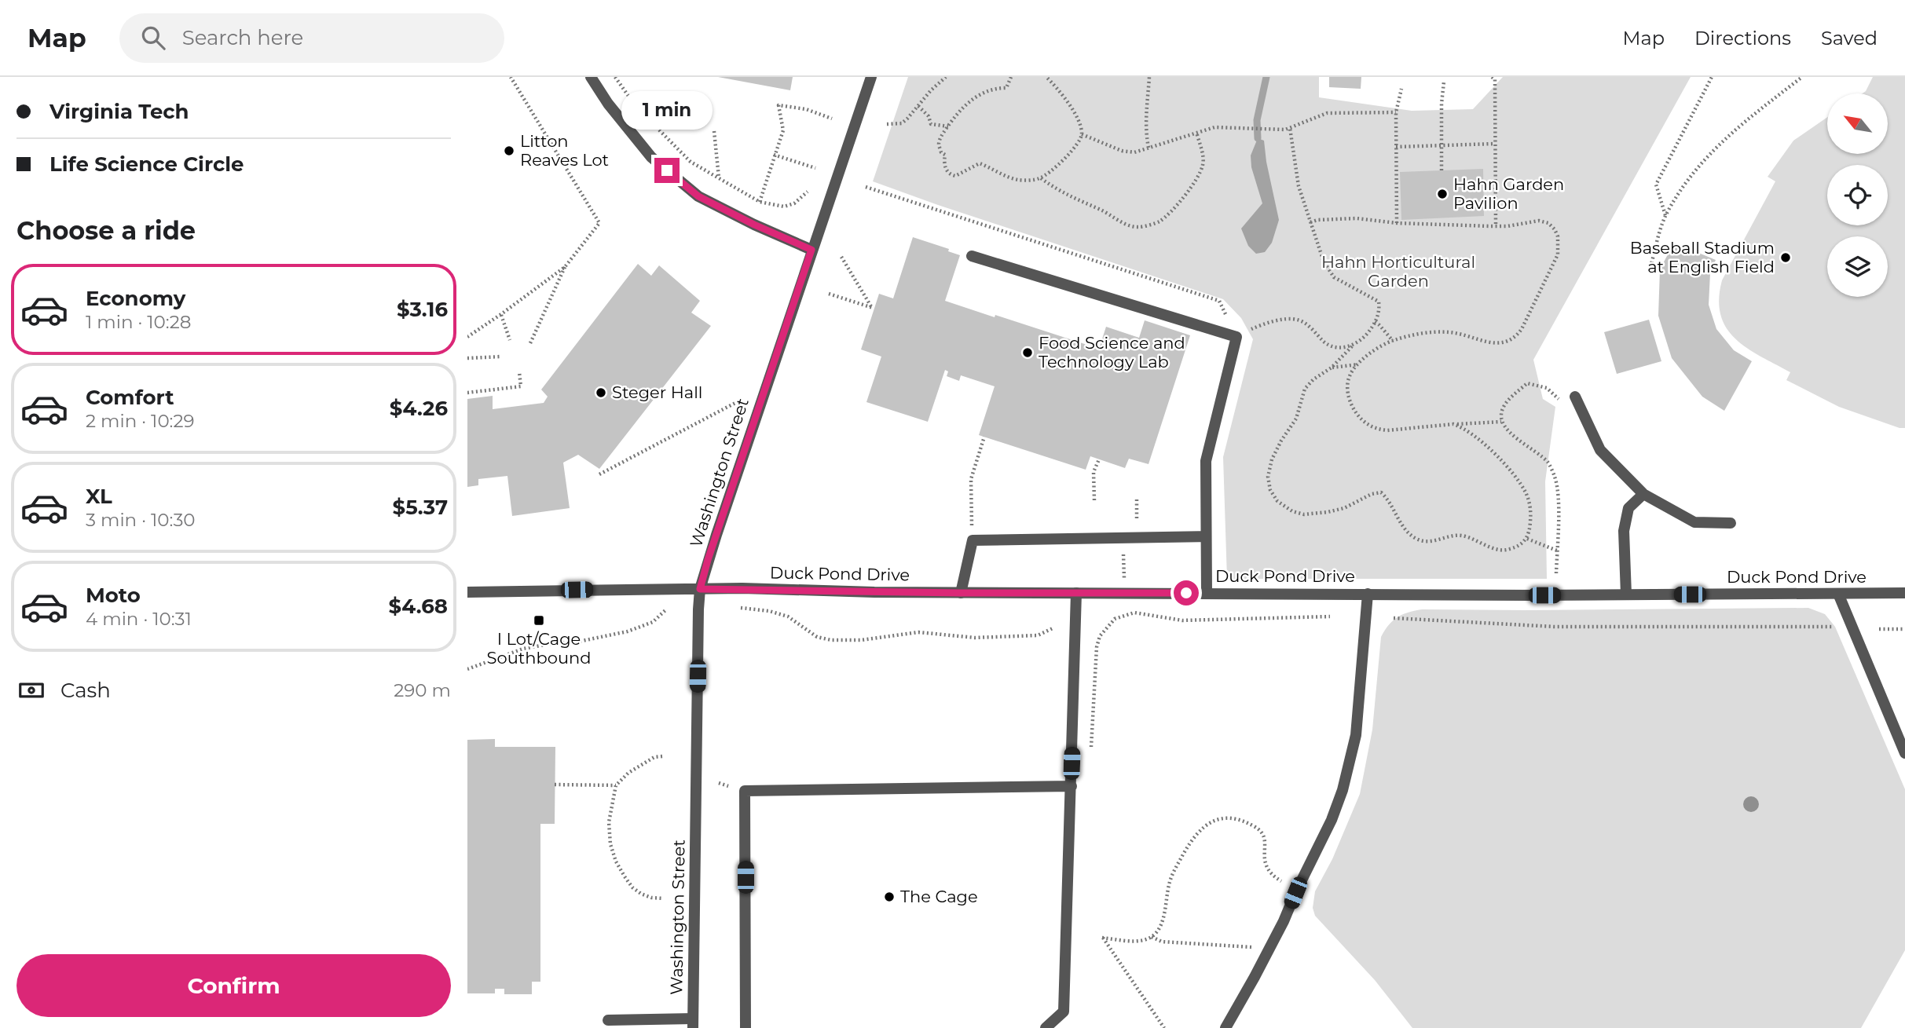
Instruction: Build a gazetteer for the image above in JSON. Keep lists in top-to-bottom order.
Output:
{
  "streets": {
    "street": ["Washington Street", "Duck Pond Drive"]
  },
  "crossings": [
    ["Washington Street", "Duck Pond Drive"]
  ],
  "parks": ["Hahn Horticultural Garden"],
  "places": {
    "other": [
      "Litton Reaves Lot",
      "Hahn Garden Pavilion",
      "Baseball Stadium at English Field",
      "Food Science and Technology Lab",
      "Steger Hall",
      "The Cage"
    ],
    "transit": ["I Lot/Cage Southbound"]
  },
  "north": "top left",
  "page": {
    "header": "Map",
    "search": "Search here",
    "nav": ["Map", "Directions", "Saved"],
    "banner": ["Virginia Tech", "Life Science Circle"],
    "bubble": "1 min",
    "heading": "Choose a ride",
    "list": [
      {
        "name": "Economy",
        "note": "1 min · 10:28",
        "value": "$3.16"
      },
      {
        "name": "Comfort",
        "note": "2 min · 10:29",
        "value": "$4.26"
      },
      {
        "name": "XL",
        "note": "3 min · 10:30",
        "value": "$5.37"
      },
      {
        "name": "Moto",
        "note": "4 min · 10:31",
        "value": "$4.68"
      }
    ],
    "pay": ["Cash", "290 m"],
    "buttons": "Confirm"
  }
}
